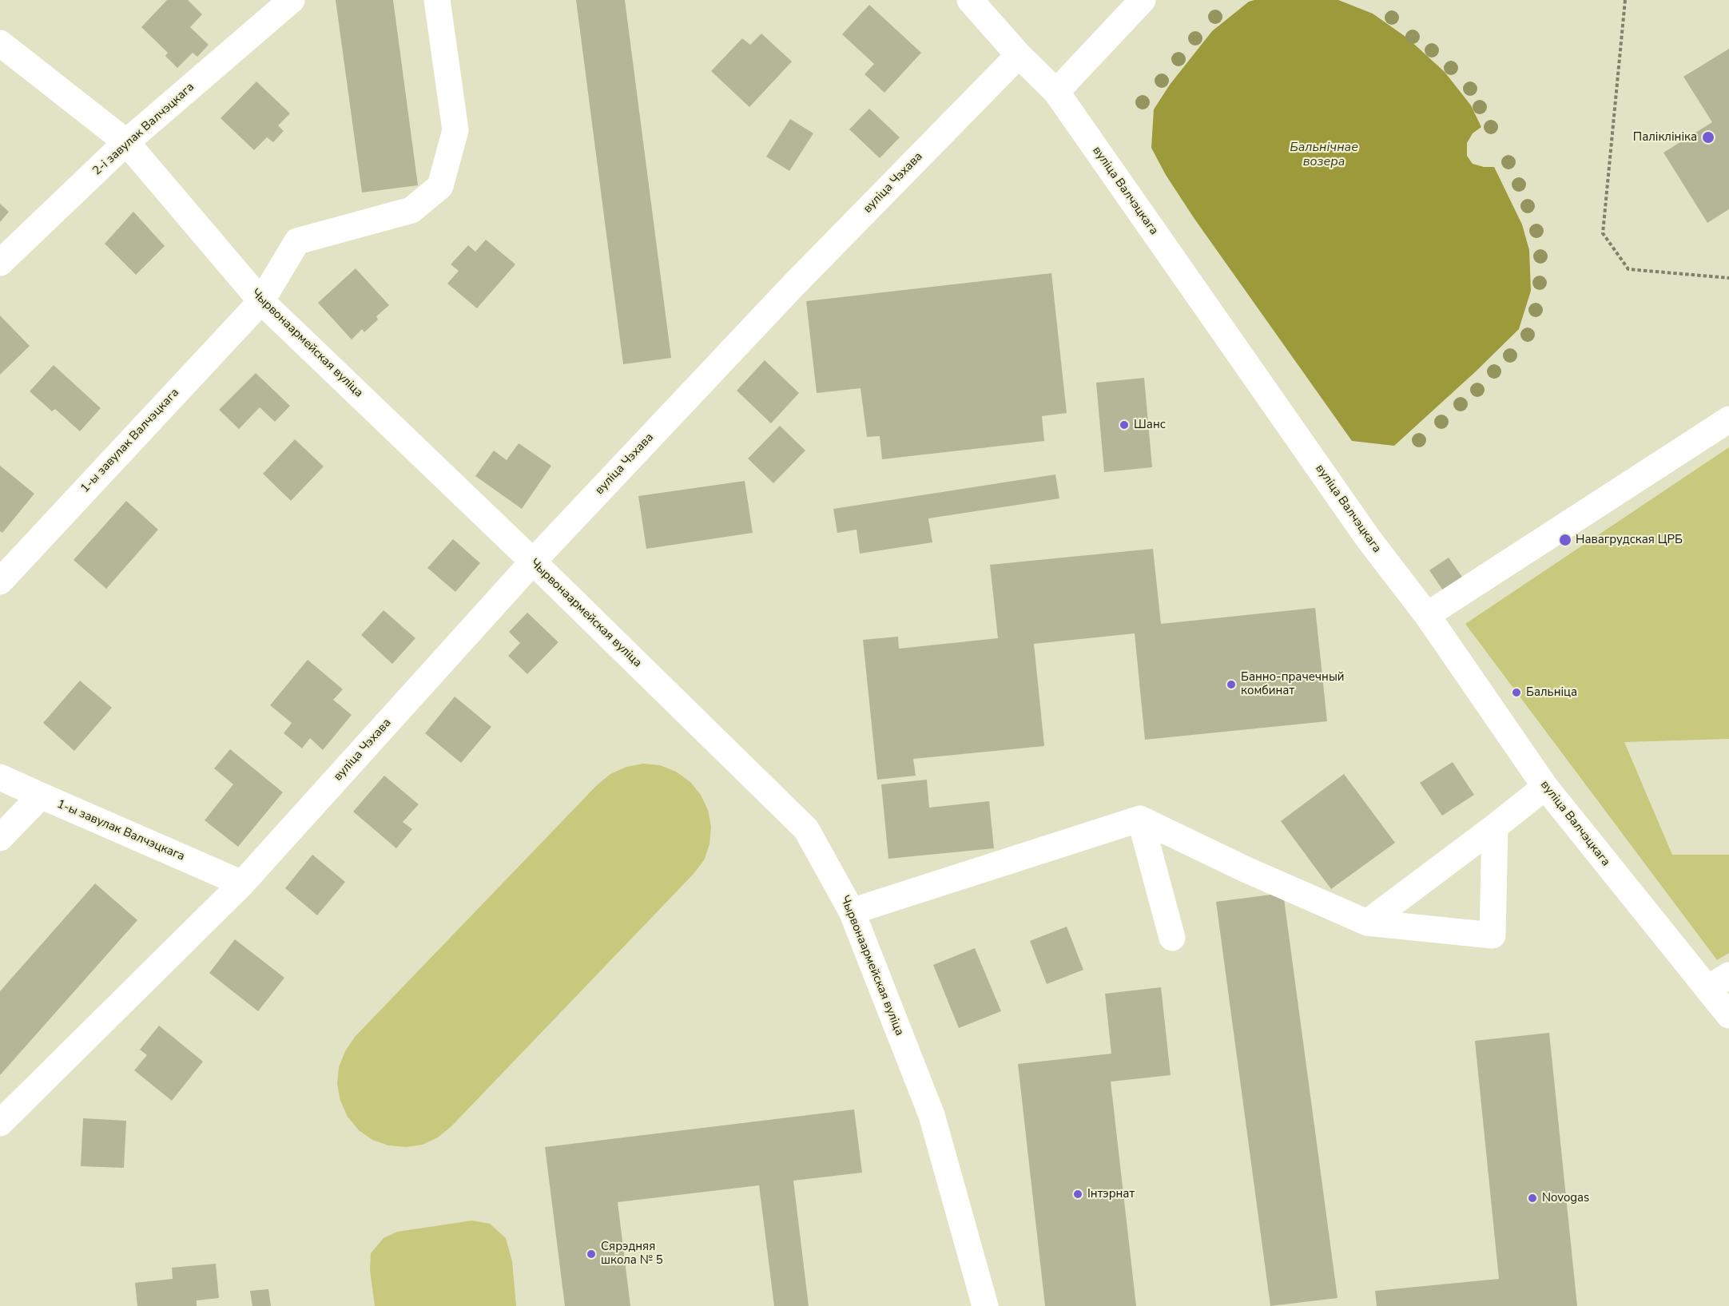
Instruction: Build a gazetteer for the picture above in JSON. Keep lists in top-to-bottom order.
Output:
{
  "streets": {
    "street": [
      "2-і завулак Валчэцкага",
      "вуліца Чэхава",
      "вуліца Валчэцкага",
      "Чырвонаармейская вуліца",
      "1-ы завулак Валчэцкага"
    ]
  },
  "crossings": [
    ["2-і завулак Валчэцкага", "Чырвонаармейская вуліца"],
    ["вуліца Чэхава", "вуліца Валчэцкага"],
    ["вуліца Чэхава", "Чырвонаармейская вуліца"],
    ["вуліца Чэхава", "1-ы завулак Валчэцкага"],
    ["Чырвонаармейская вуліца", "1-ы завулак Валчэцкага"]
  ],
  "water": ["Бальнічнае возера"],
  "places": [
    "Паліклініка",
    "Шанс",
    "Навагрудская ЦРБ",
    "Банно-прачечный комбинат",
    "Бальніца",
    "Інтэрнат",
    "Novogas",
    "Сярэдняя школа № 5"
  ]
}
